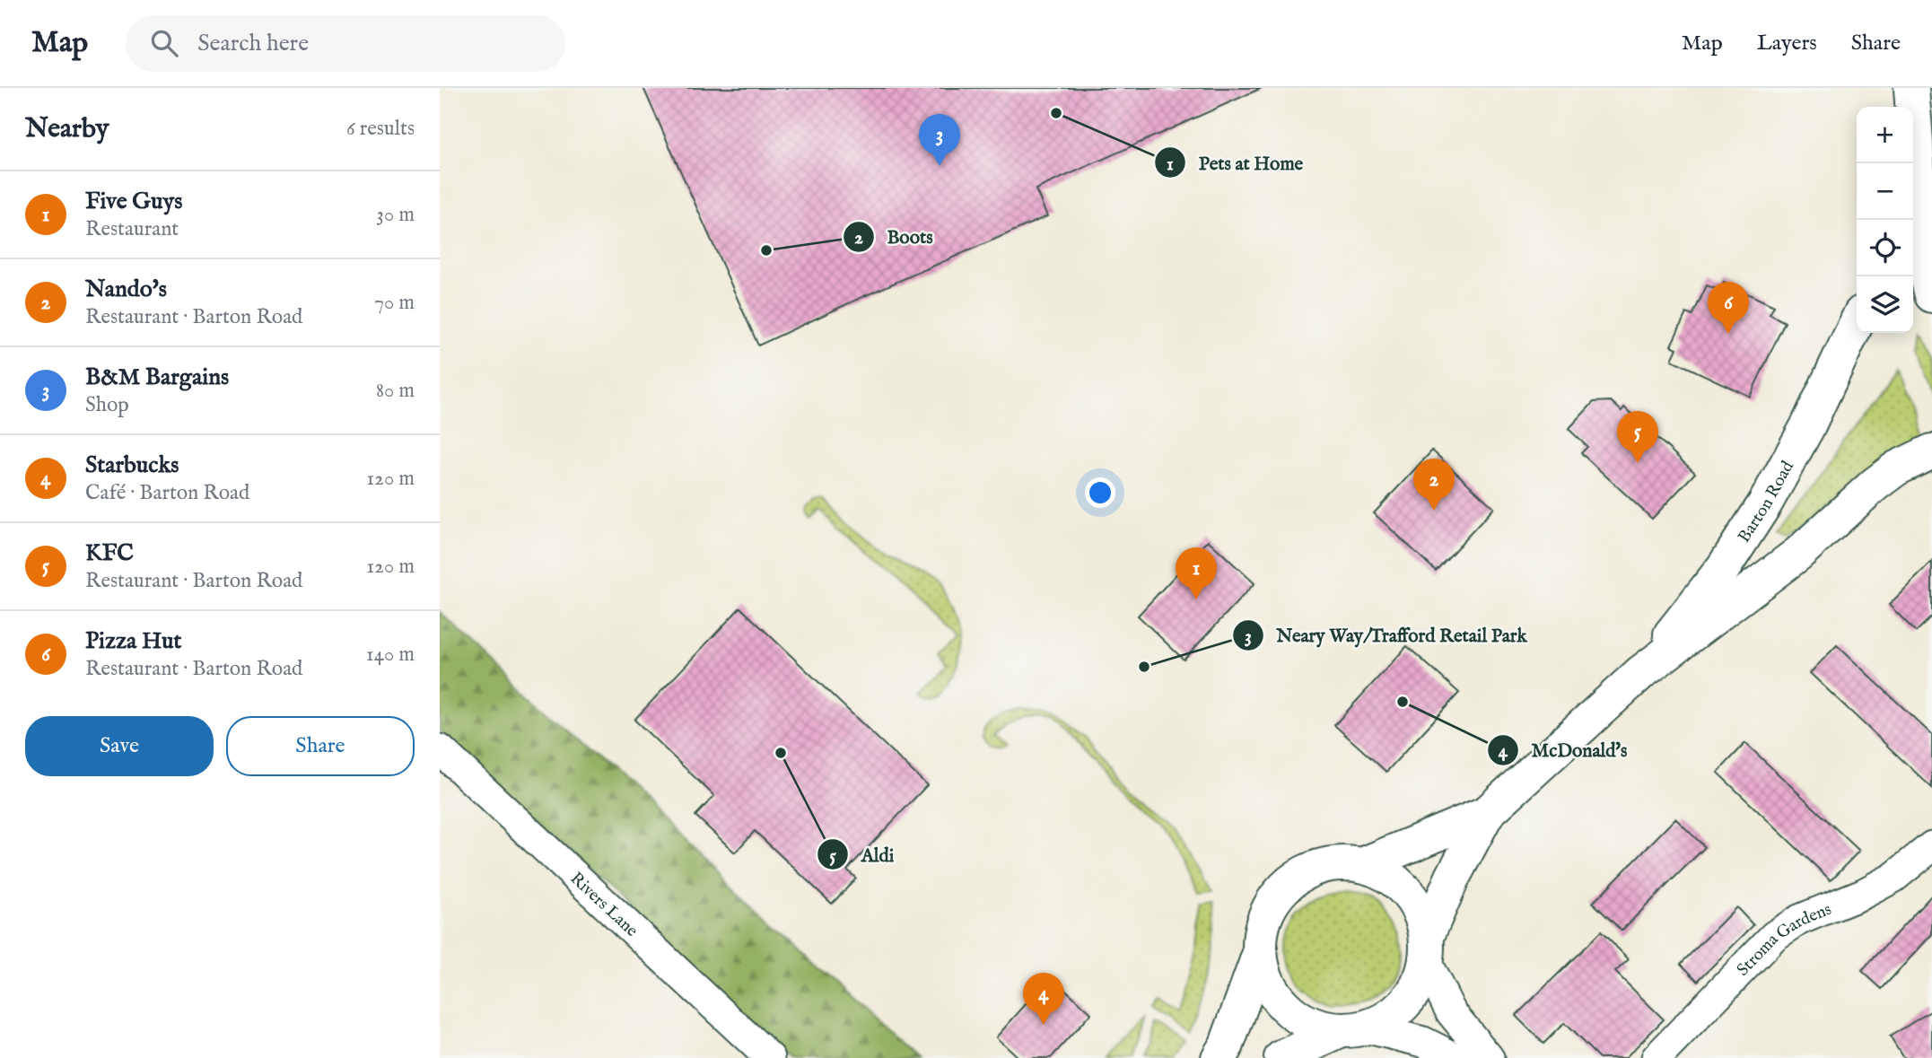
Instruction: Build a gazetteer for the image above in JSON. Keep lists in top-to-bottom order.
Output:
{
  "streets": {
    "main road": ["Barton Road"],
    "street": ["Rivers Lane", "Stroma Gardens"]
  },
  "places": [
    "Pets at Home",
    "Boots",
    "Neary Way/Trafford Retail Park",
    "McDonald's",
    "Aldi"
  ],
  "page": {
    "header": "Map",
    "search": "Search here",
    "nav": ["Map", "Layers", "Share"],
    "heading": ["Nearby", "6 results"],
    "map_buttons": ["+", "−"],
    "pins": [
      "3",
      "6",
      "5",
      "2",
      "1",
      "4"
    ],
    "list": [
      {
        "mark": "1",
        "name": "Five Guys",
        "note": "Restaurant",
        "value": "30 m"
      },
      {
        "mark": "2",
        "name": "Nando's",
        "note": "Restaurant · Barton Road",
        "value": "70 m"
      },
      {
        "mark": "3",
        "name": "B&M Bargains",
        "note": "Shop",
        "value": "80 m"
      },
      {
        "mark": "4",
        "name": "Starbucks",
        "note": "Café · Barton Road",
        "value": "120 m"
      },
      {
        "mark": "5",
        "name": "KFC",
        "note": "Restaurant · Barton Road",
        "value": "120 m"
      },
      {
        "mark": "6",
        "name": "Pizza Hut",
        "note": "Restaurant · Barton Road",
        "value": "140 m"
      }
    ],
    "buttons": ["Save", "Share"]
  }
}
